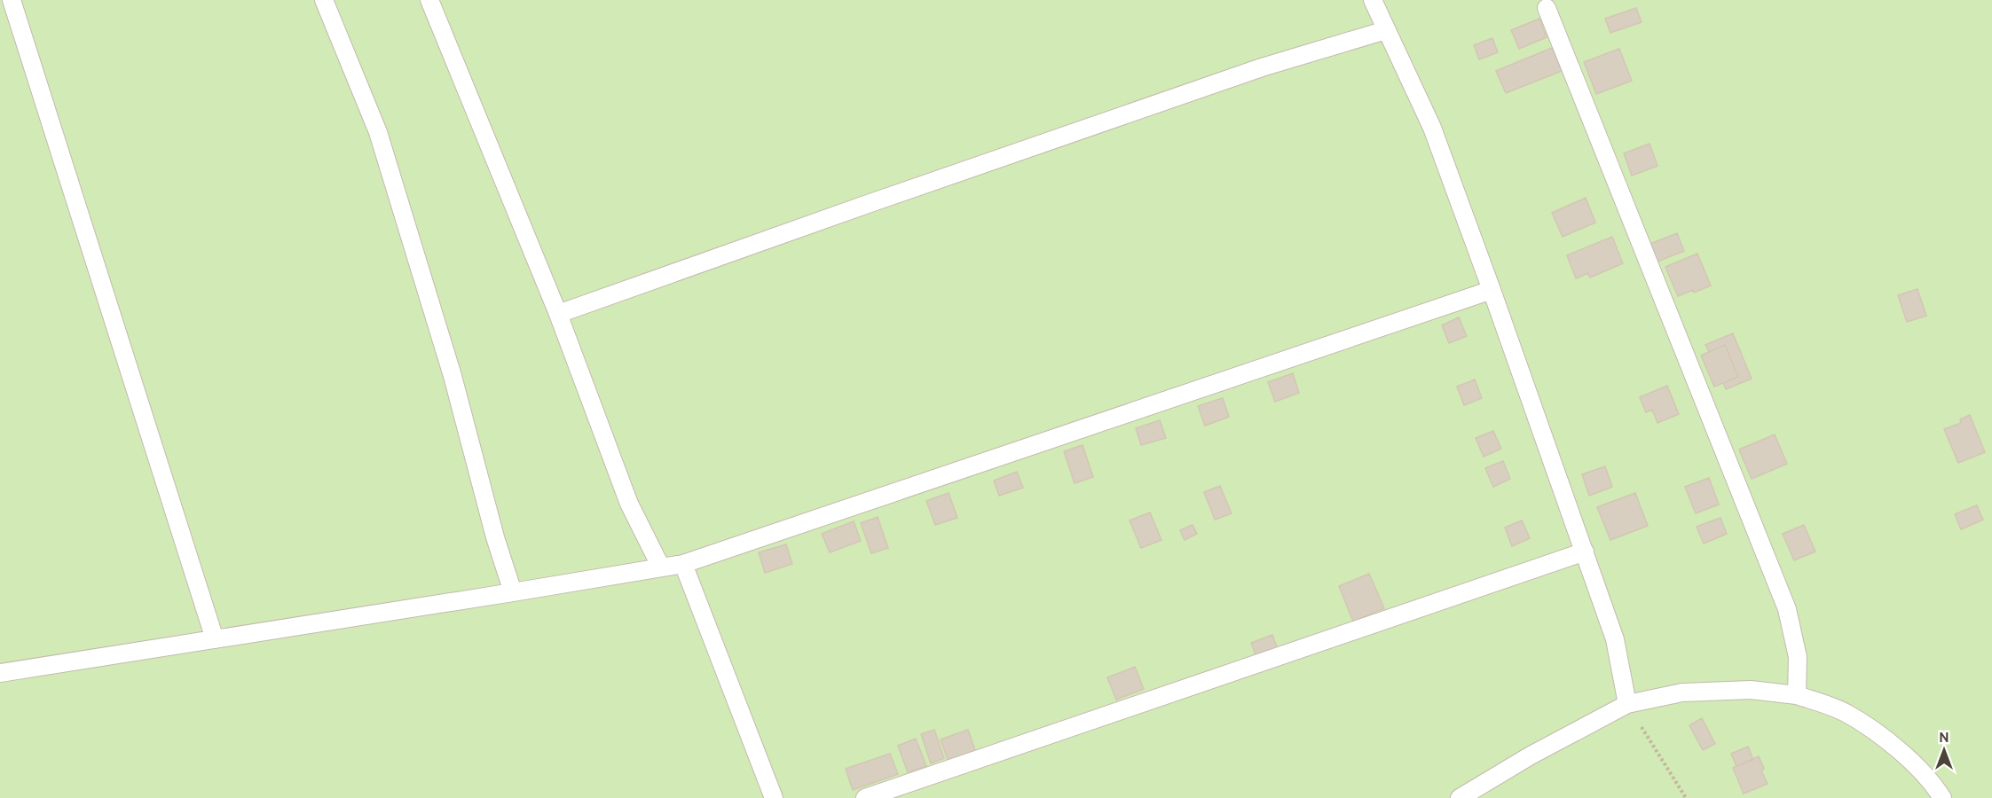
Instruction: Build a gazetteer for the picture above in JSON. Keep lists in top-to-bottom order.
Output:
{
  "north": "top"
}
